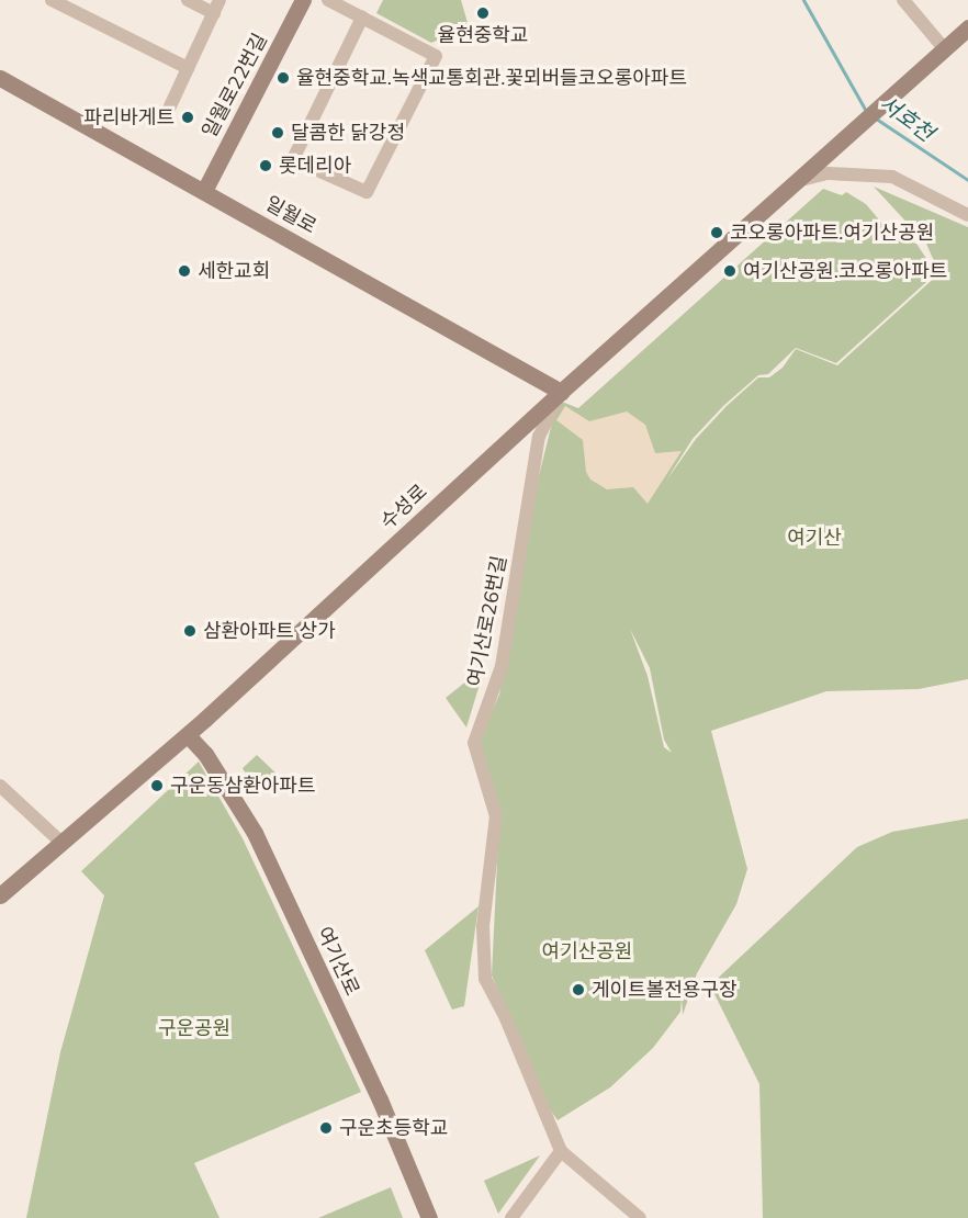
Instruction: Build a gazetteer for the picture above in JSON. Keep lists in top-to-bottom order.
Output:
{
  "streets": {
    "street": [
      "일월로22번길",
      "일월로",
      "수성로",
      "여기산로26번길",
      "여기산로"
    ]
  },
  "crossings": [
    ["일월로22번길", "일월로"],
    ["일월로", "수성로"],
    ["일월로", "여기산로26번길"],
    ["수성로", "여기산로26번길"],
    ["수성로", "여기산로"]
  ],
  "water": ["서호천"],
  "parks": ["여기산", "여기산공원", "구운공원"],
  "places": [
    "율현중학교",
    "율현중학교.녹색교통회관.꽃뫼버들코오롱아파트",
    "파리바게트",
    "달콤한 닭강정",
    "롯데리아",
    "코오롱아파트.여기산공원",
    "세한교회",
    "여기산공원.코오롱아파트",
    "삼환아파트 상가",
    "구운동삼환아파트",
    "게이트볼전용구장",
    "구운초등학교"
  ]
}
